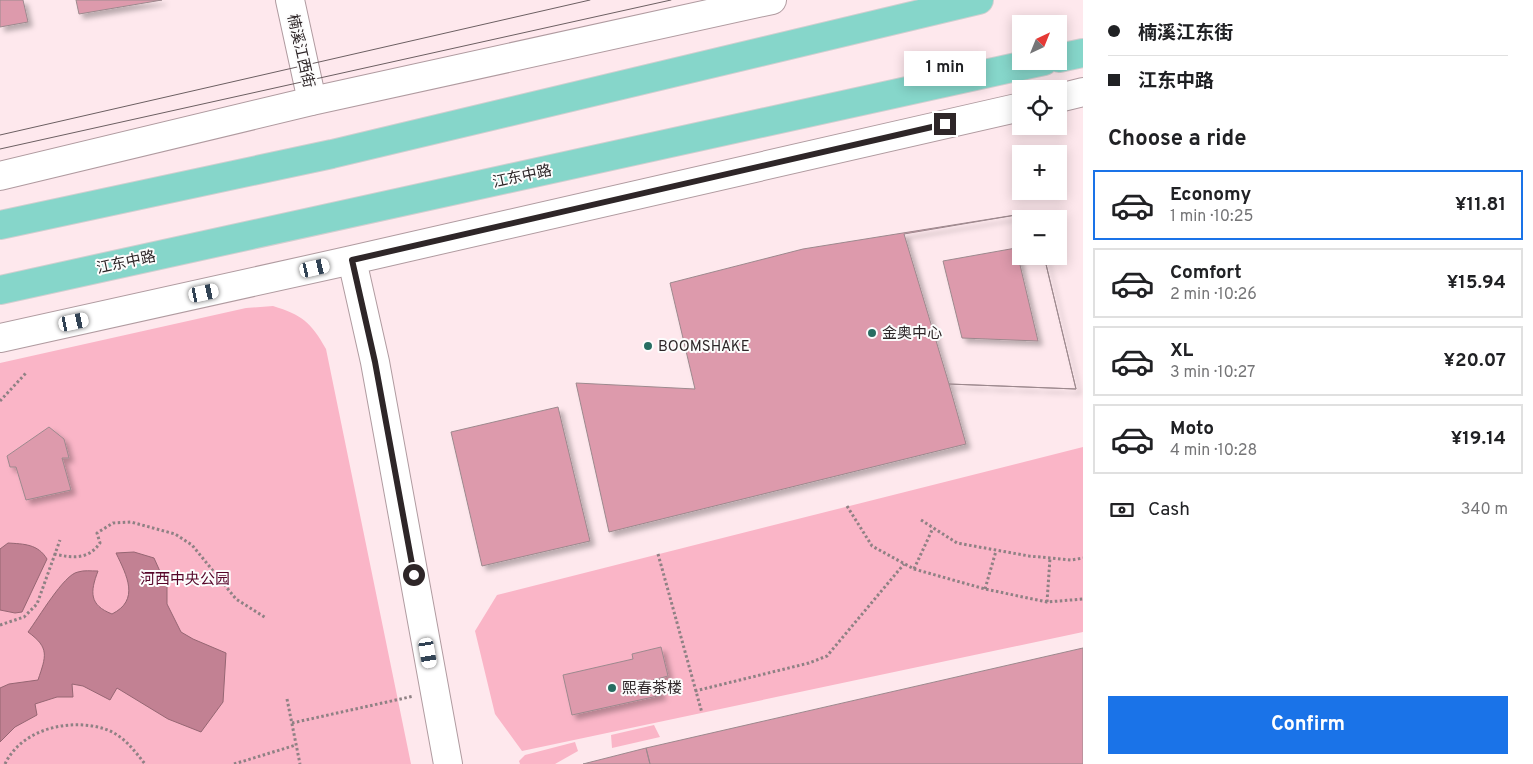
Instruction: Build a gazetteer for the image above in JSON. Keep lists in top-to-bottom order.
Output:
{
  "streets": {
    "main road": ["江东中路"],
    "street": ["楠溪江西街"]
  },
  "parks": ["河西中央公园"],
  "places": ["金奥中心", "BOOMSHAKE", "熙春茶楼"],
  "north": "top right",
  "page": {
    "banner": ["楠溪江东街", "江东中路"],
    "map_buttons": ["+", "−"],
    "bubble": "1 min",
    "heading": "Choose a ride",
    "list": [
      {
        "name": "Economy",
        "note": "1 min · 10:25",
        "value": "¥11.81"
      },
      {
        "name": "Comfort",
        "note": "2 min · 10:26",
        "value": "¥15.94"
      },
      {
        "name": "XL",
        "note": "3 min · 10:27",
        "value": "¥20.07"
      },
      {
        "name": "Moto",
        "note": "4 min · 10:28",
        "value": "¥19.14"
      }
    ],
    "pay": ["Cash", "340 m"],
    "buttons": "Confirm"
  }
}
